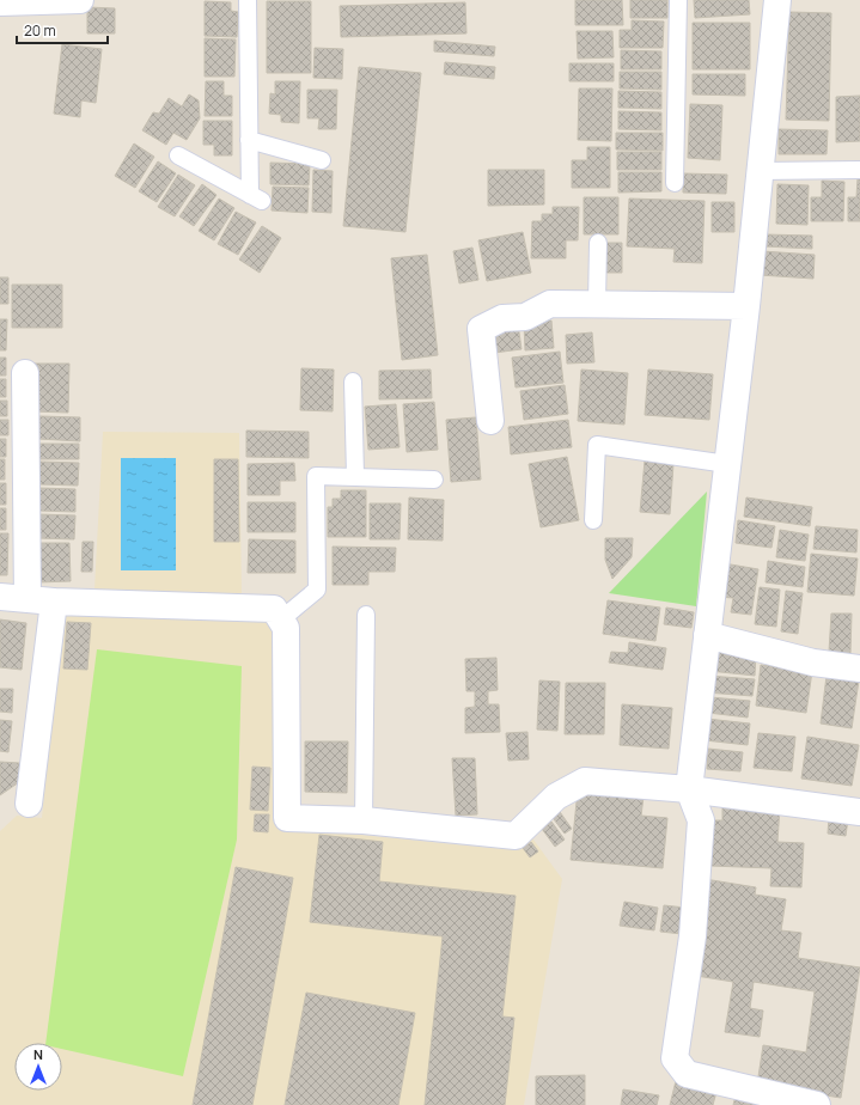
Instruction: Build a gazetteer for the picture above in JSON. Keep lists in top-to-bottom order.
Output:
{
  "scale_bar": "20 m",
  "north": "top"
}
